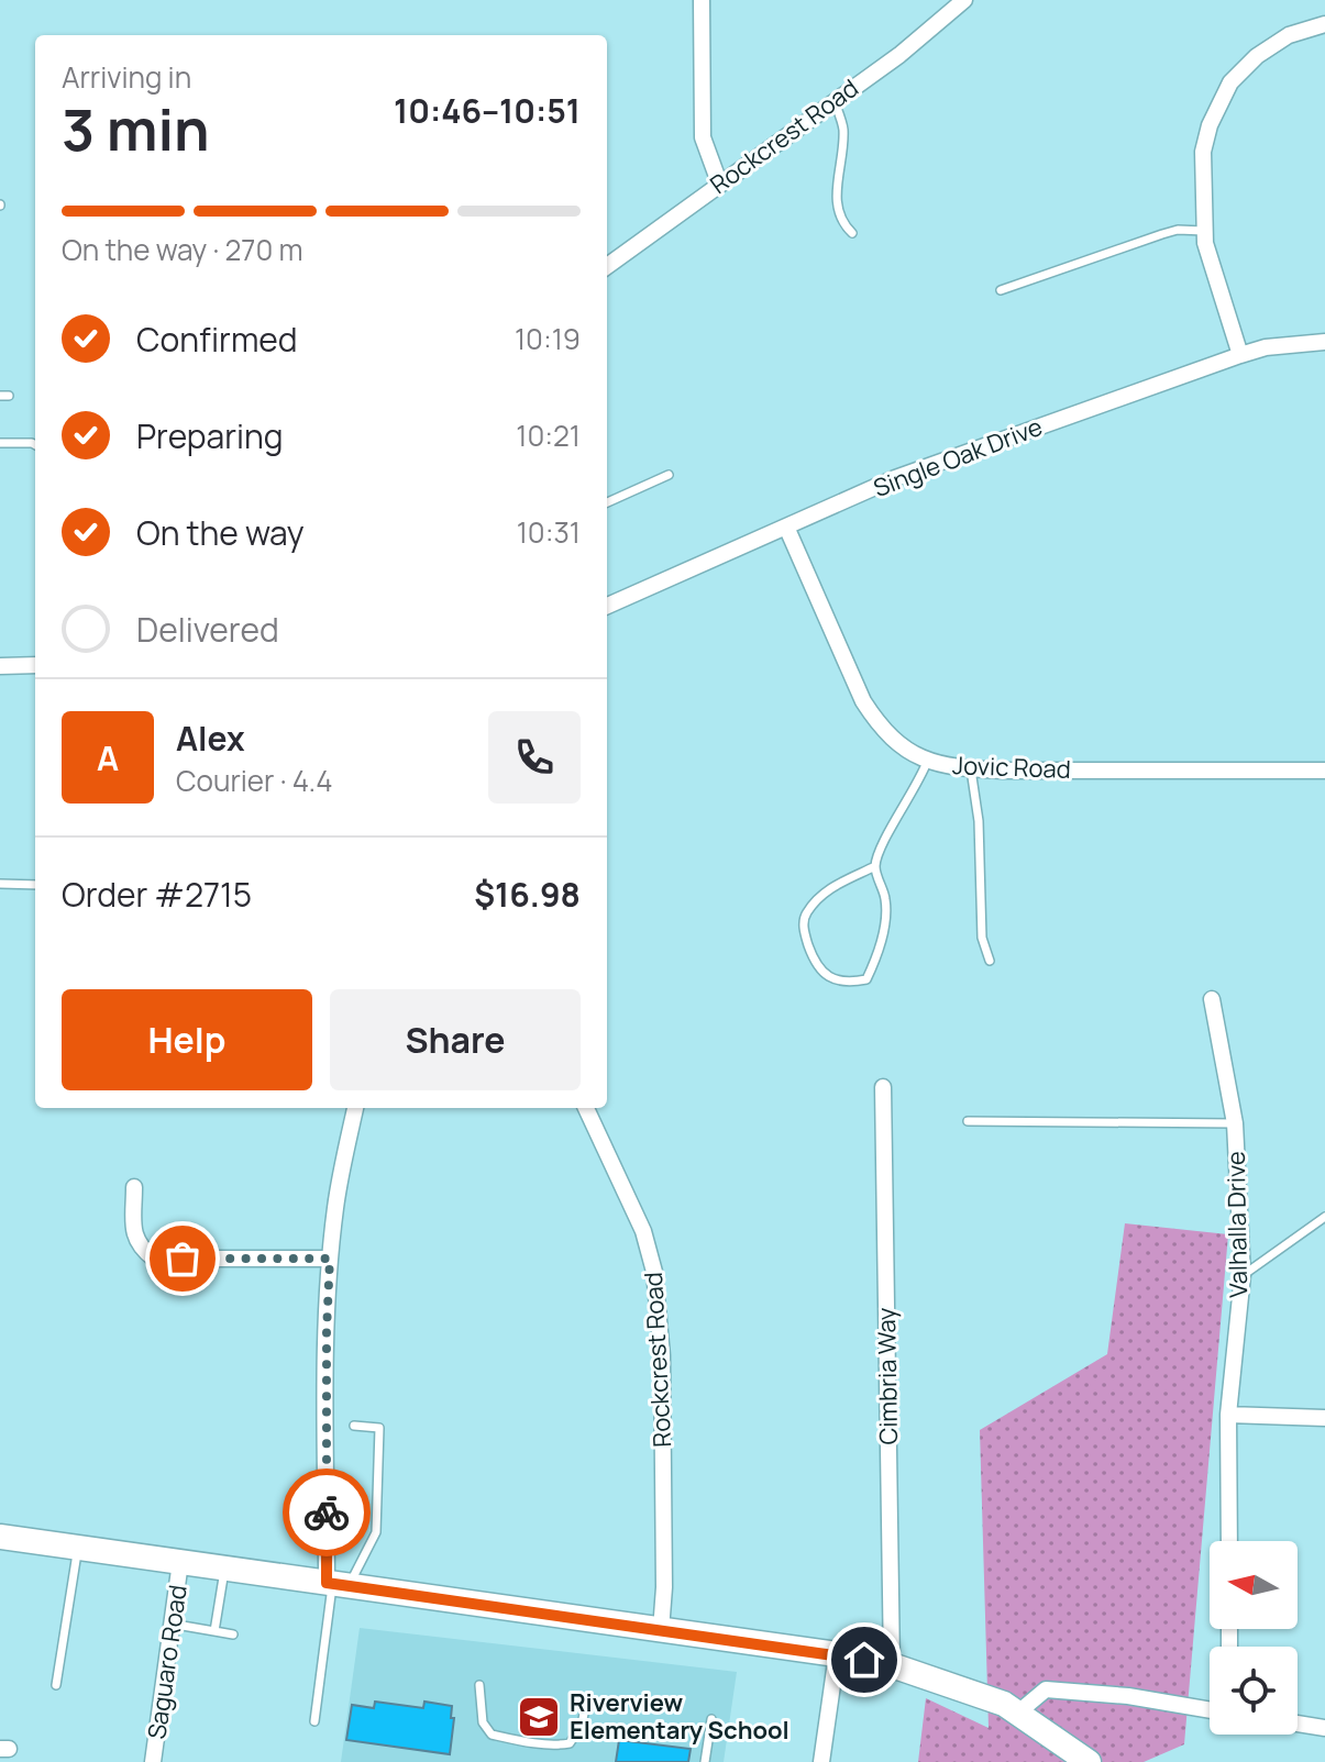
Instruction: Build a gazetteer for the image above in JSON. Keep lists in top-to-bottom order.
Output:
{
  "streets": {
    "street": [
      "Rockcrest Road",
      "Single Oak Drive",
      "Jovic Road",
      "Valhalla Drive",
      "Cimbria Way",
      "Saguaro Road"
    ]
  },
  "crossings": [
    ["Single Oak Drive", "Jovic Road"]
  ],
  "places": {
    "school or university": ["Riverview Elementary School"]
  },
  "north": "left",
  "page": {
    "heading": ["3 min", "Arriving in", "10:46–10:51"],
    "panel": [
      "Alex",
      "Courier · 4.4",
      "Order #2715",
      "$16.98"
    ],
    "bar": "On the way · 270 m",
    "list": [
      ["Confirmed", "10:19"],
      ["Preparing", "10:21"],
      ["On the way", "10:31"],
      "Delivered"
    ],
    "round": "A",
    "buttons": ["Help", "Share"]
  }
}
